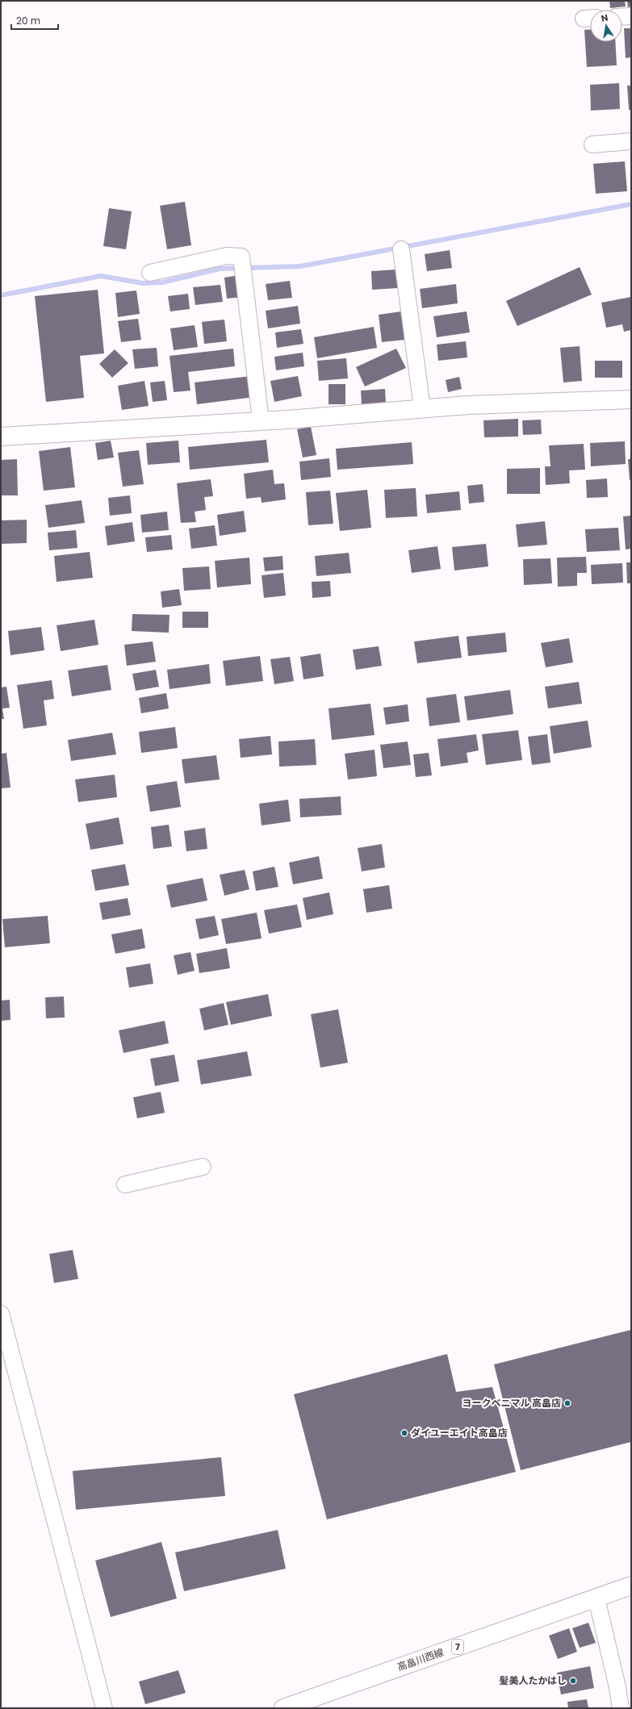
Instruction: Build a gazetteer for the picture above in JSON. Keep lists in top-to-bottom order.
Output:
{
  "streets": {
    "street": ["7", "高畠川西線"]
  },
  "places": ["ヨークベニマル 高畠店", "ダイユーエイト高畠店", "髪美人たかはし"],
  "scale_bar": "20 m",
  "north": "top"
}
